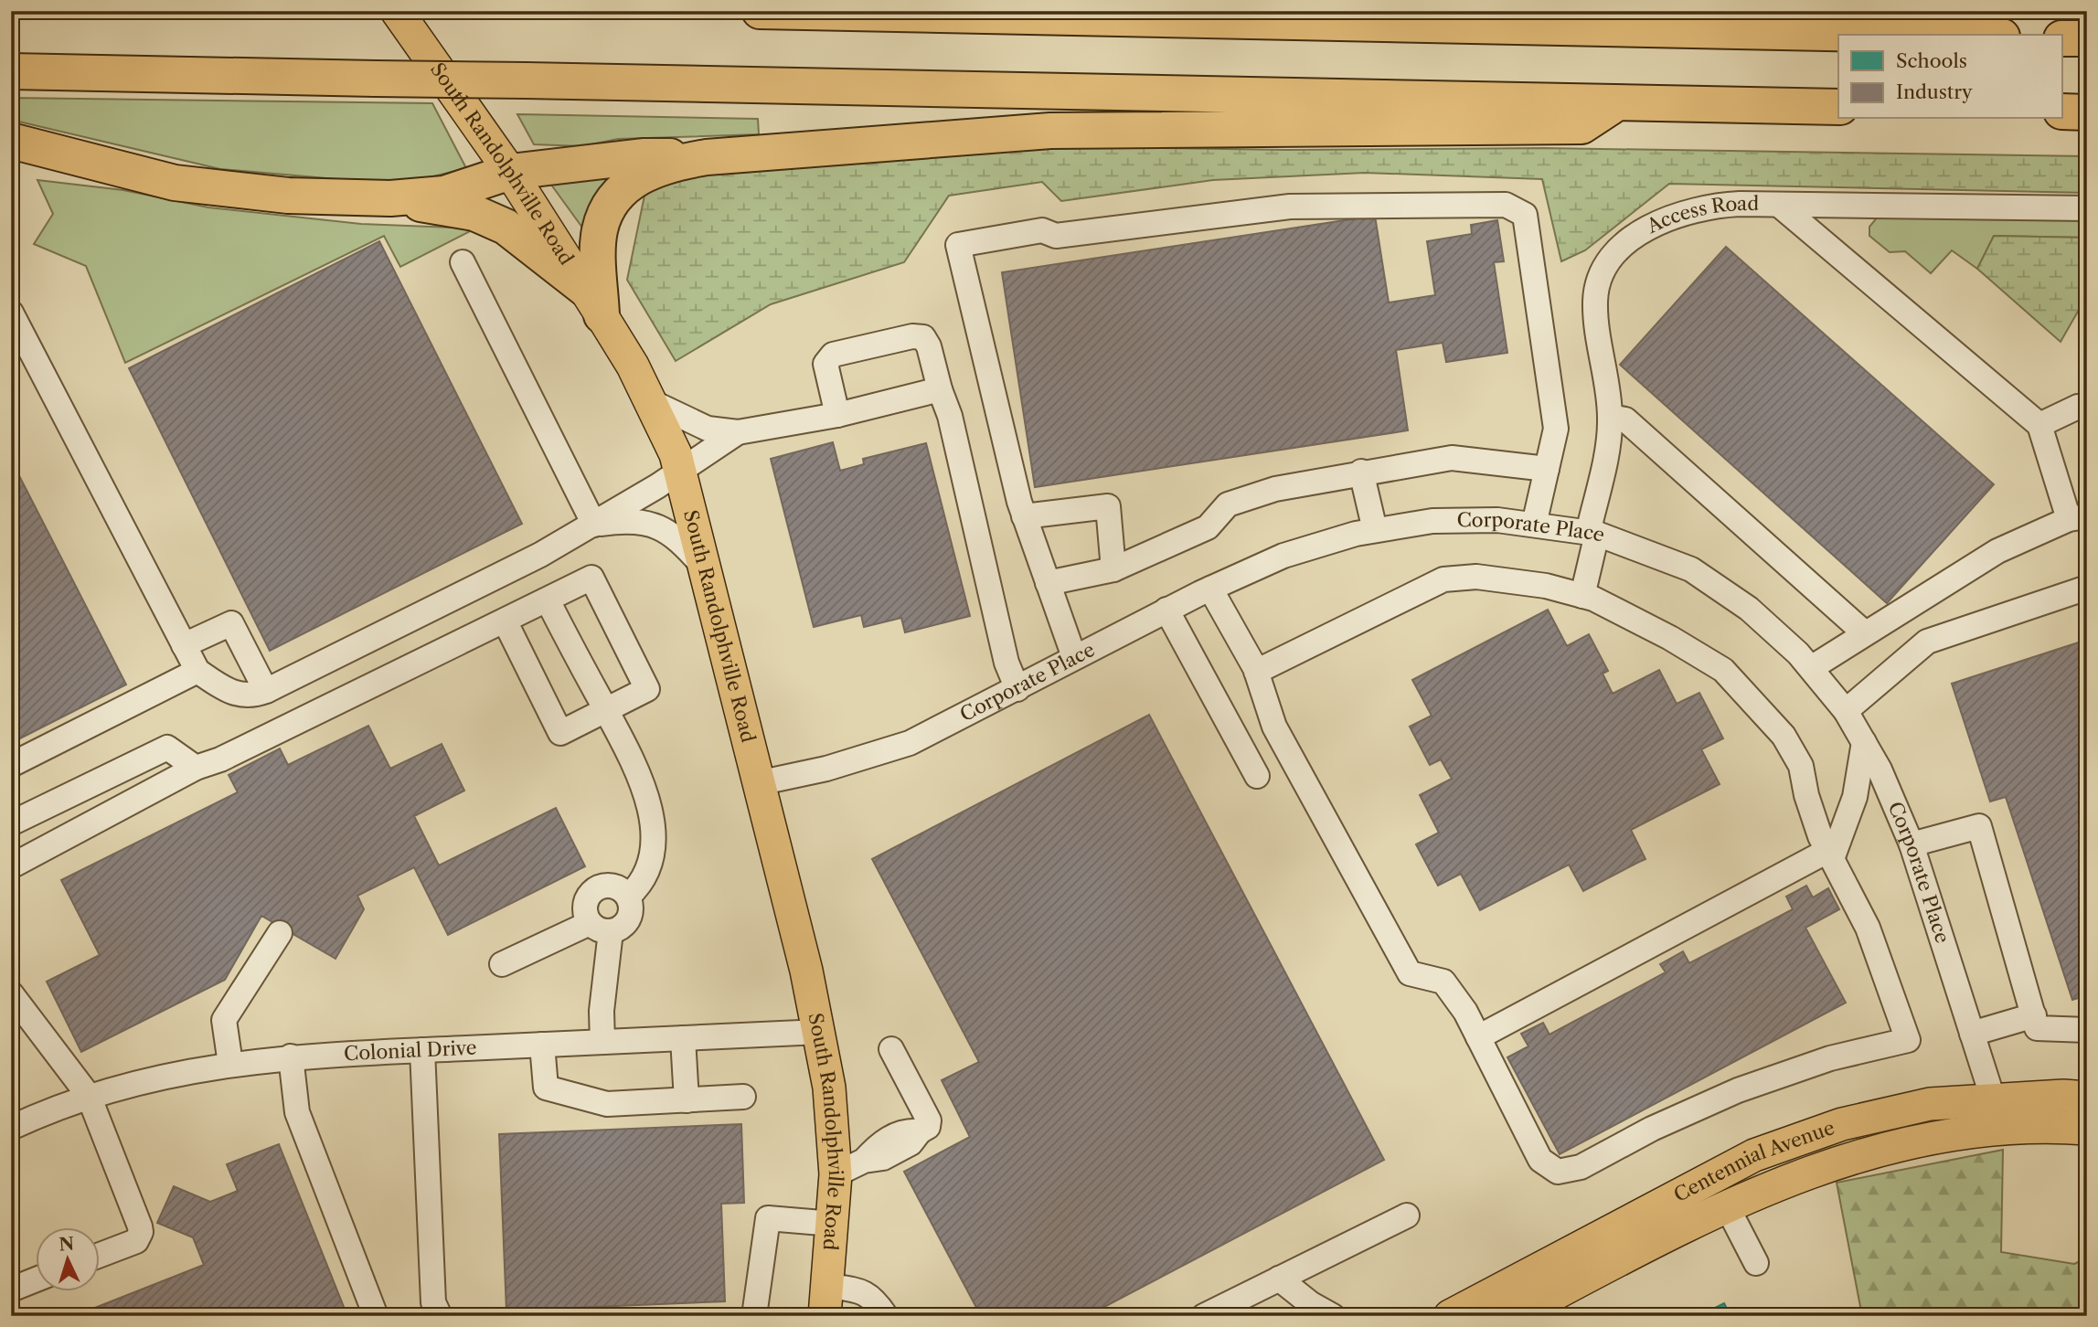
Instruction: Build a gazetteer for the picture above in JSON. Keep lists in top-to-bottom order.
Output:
{
  "streets": {
    "main road": ["South Randolphville Road", "Centennial Avenue"],
    "street": ["Access Road", "Corporate Place", "Colonial Drive"]
  },
  "crossings": [
    ["South Randolphville Road", "Corporate Place"],
    ["South Randolphville Road", "Colonial Drive"],
    ["Access Road", "Corporate Place"],
    ["Corporate Place", "Centennial Avenue"]
  ],
  "legend": ["Schools", "Industry"],
  "north": "top"
}
